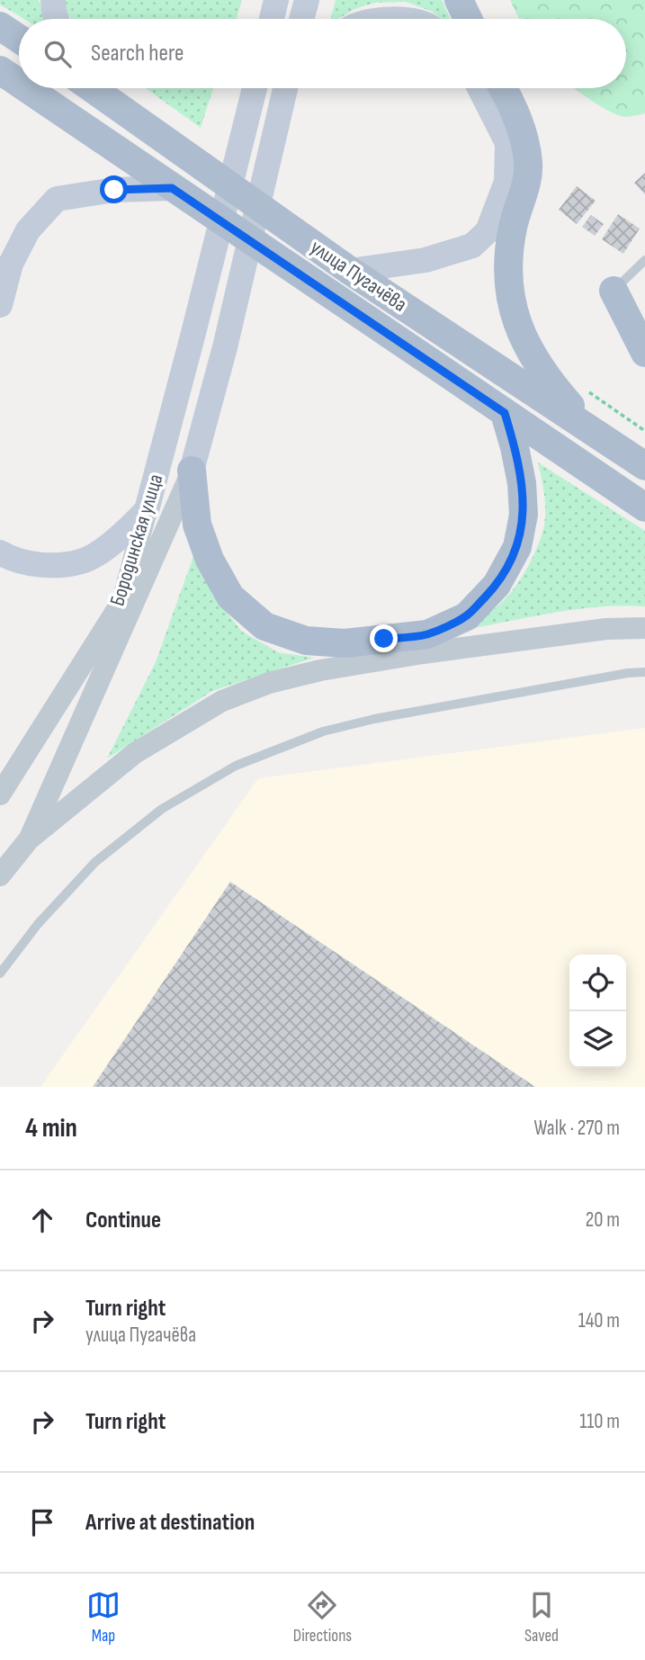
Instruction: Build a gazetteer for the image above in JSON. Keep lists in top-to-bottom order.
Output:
{
  "streets": {
    "main road": ["улица Пугачёва", "Бородинская улица"]
  },
  "page": {
    "search": "Search here",
    "heading": ["4 min", "Walk · 270 m"],
    "list": [
      ["Continue", "20 m"],
      ["Turn right", "улица Пугачёва", "140 m"],
      ["Turn right", "110 m"],
      "Arrive at destination"
    ],
    "nav": ["Map", "Directions", "Saved"]
  }
}
